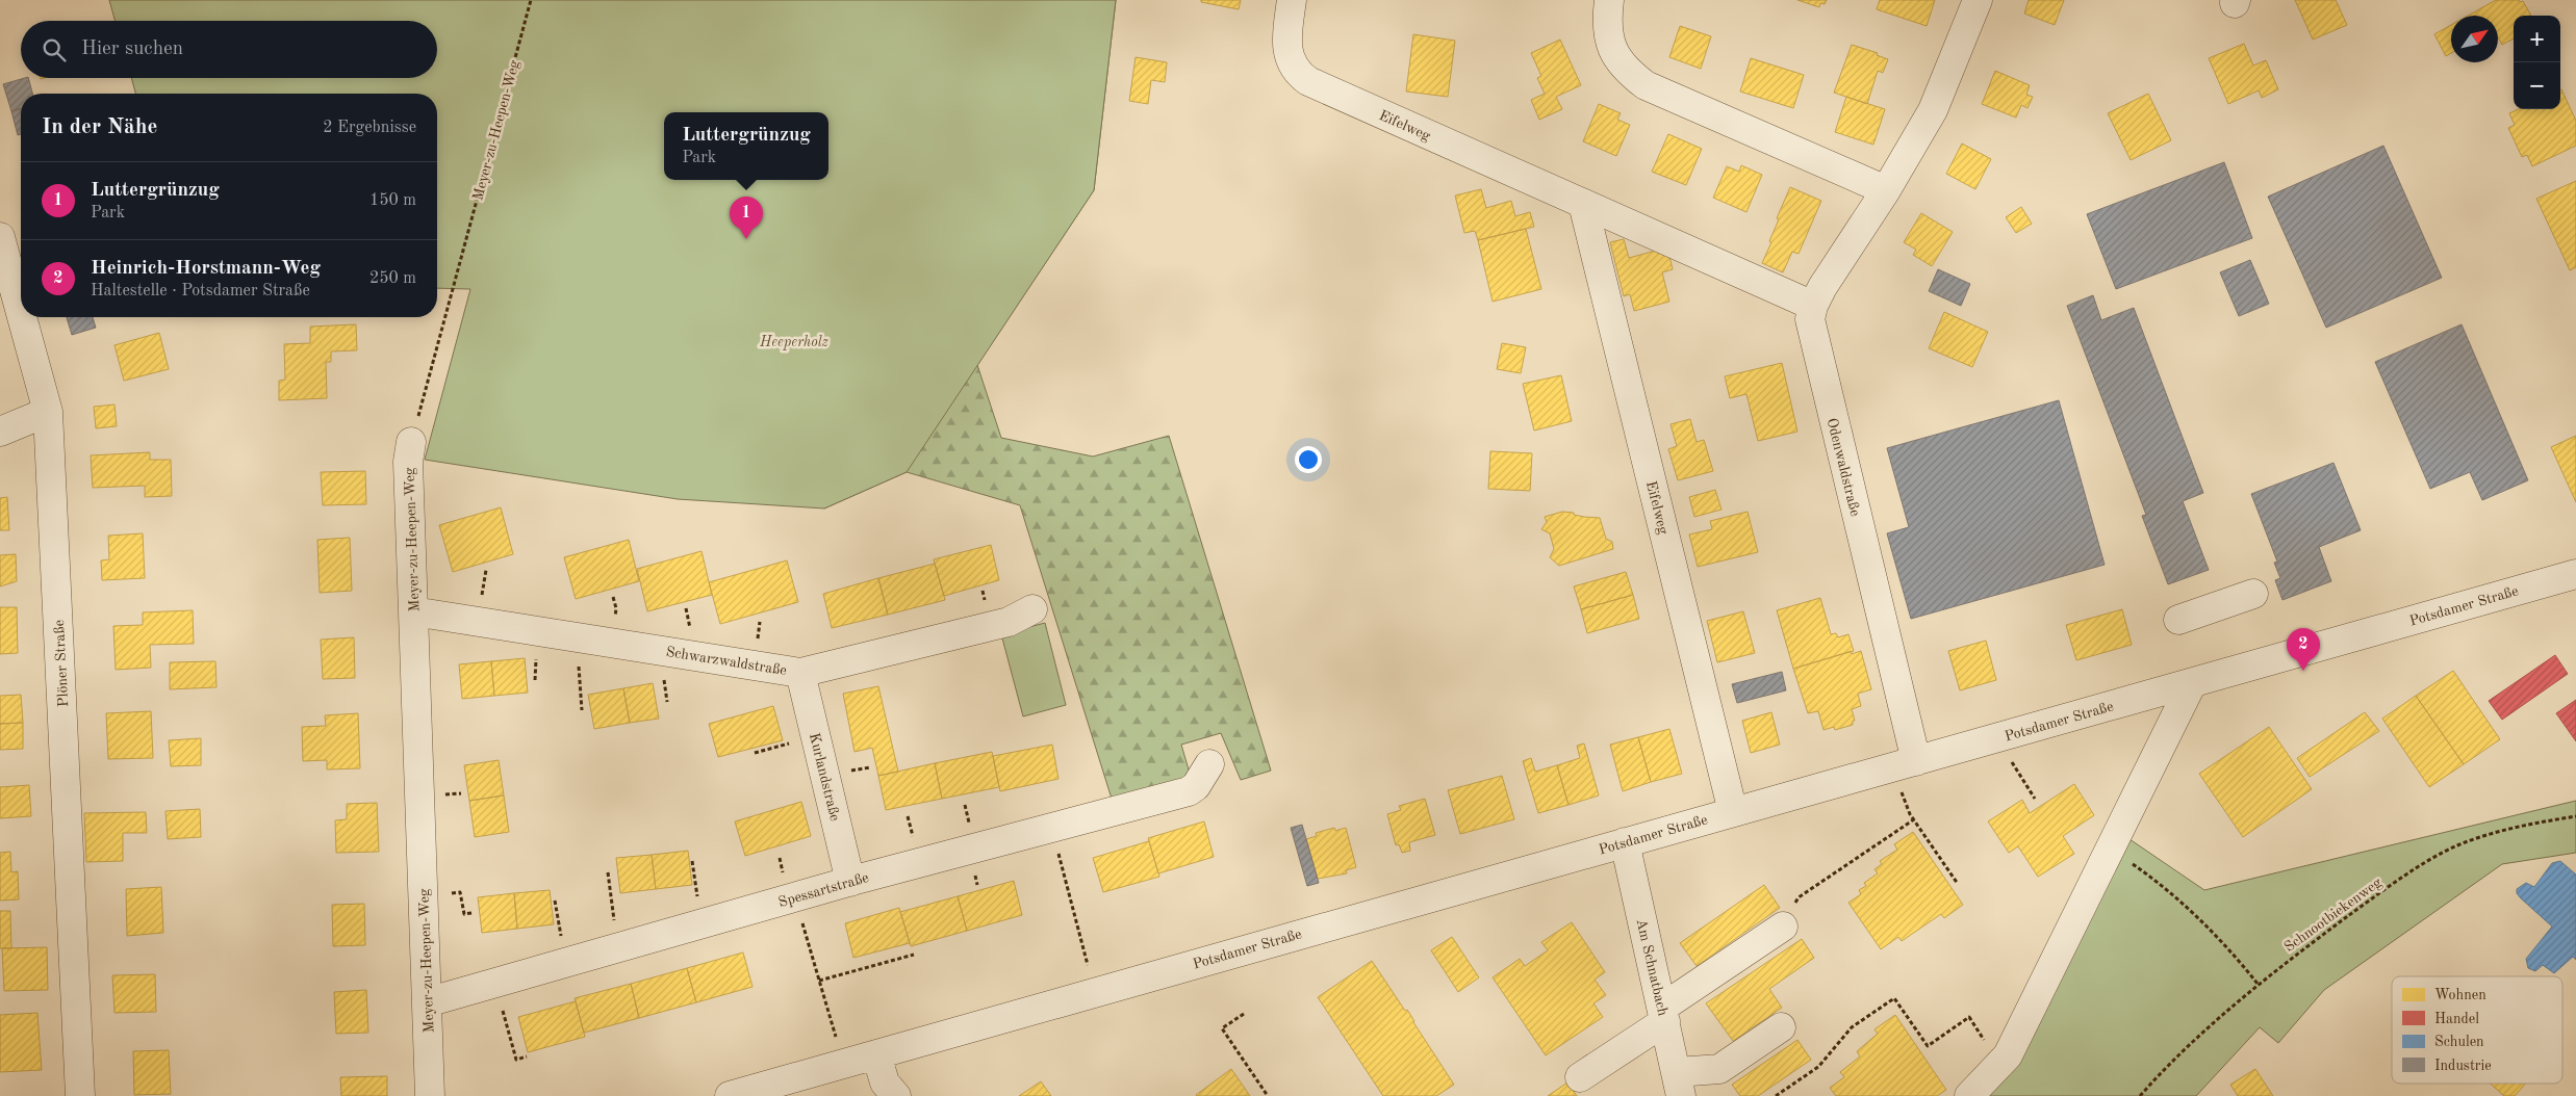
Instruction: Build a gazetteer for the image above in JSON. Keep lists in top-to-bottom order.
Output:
{
  "streets": {
    "street": [
      "Eifelweg",
      "Meyer-zu-Heepen-Weg",
      "Odenwaldstraße",
      "Potsdamer Straße",
      "Schwarzwaldstraße",
      "Plöner Straße",
      "Kurlandstraße",
      "Spessartstraße",
      "Am Schnatbach"
    ],
    "path": ["Schnootbiekenweg"]
  },
  "crossings": [
    ["Eifelweg", "Odenwaldstraße"],
    ["Eifelweg", "Potsdamer Straße"],
    ["Meyer-zu-Heepen-Weg", "Schwarzwaldstraße"],
    ["Meyer-zu-Heepen-Weg", "Spessartstraße"],
    ["Odenwaldstraße", "Potsdamer Straße"],
    ["Potsdamer Straße", "Am Schnatbach"],
    ["Schwarzwaldstraße", "Kurlandstraße"],
    ["Kurlandstraße", "Spessartstraße"]
  ],
  "parks": ["Heeperholz"],
  "legend": [
    "Wohnen",
    "Handel",
    "Schulen",
    "Industrie"
  ],
  "north": "top right",
  "page": {
    "map_buttons": ["+", "−"],
    "search": "Hier suchen",
    "heading": ["In der Nähe", "2 Ergebnisse"],
    "popup": ["Luttergrünzug", "Park"],
    "list": [
      {
        "mark": "1",
        "name": "Luttergrünzug",
        "note": "Park",
        "value": "150 m"
      },
      {
        "mark": "2",
        "name": "Heinrich-Horstmann-Weg",
        "note": "Haltestelle · Potsdamer Straße",
        "value": "250 m"
      }
    ],
    "pins": ["1", "2"]
  }
}
